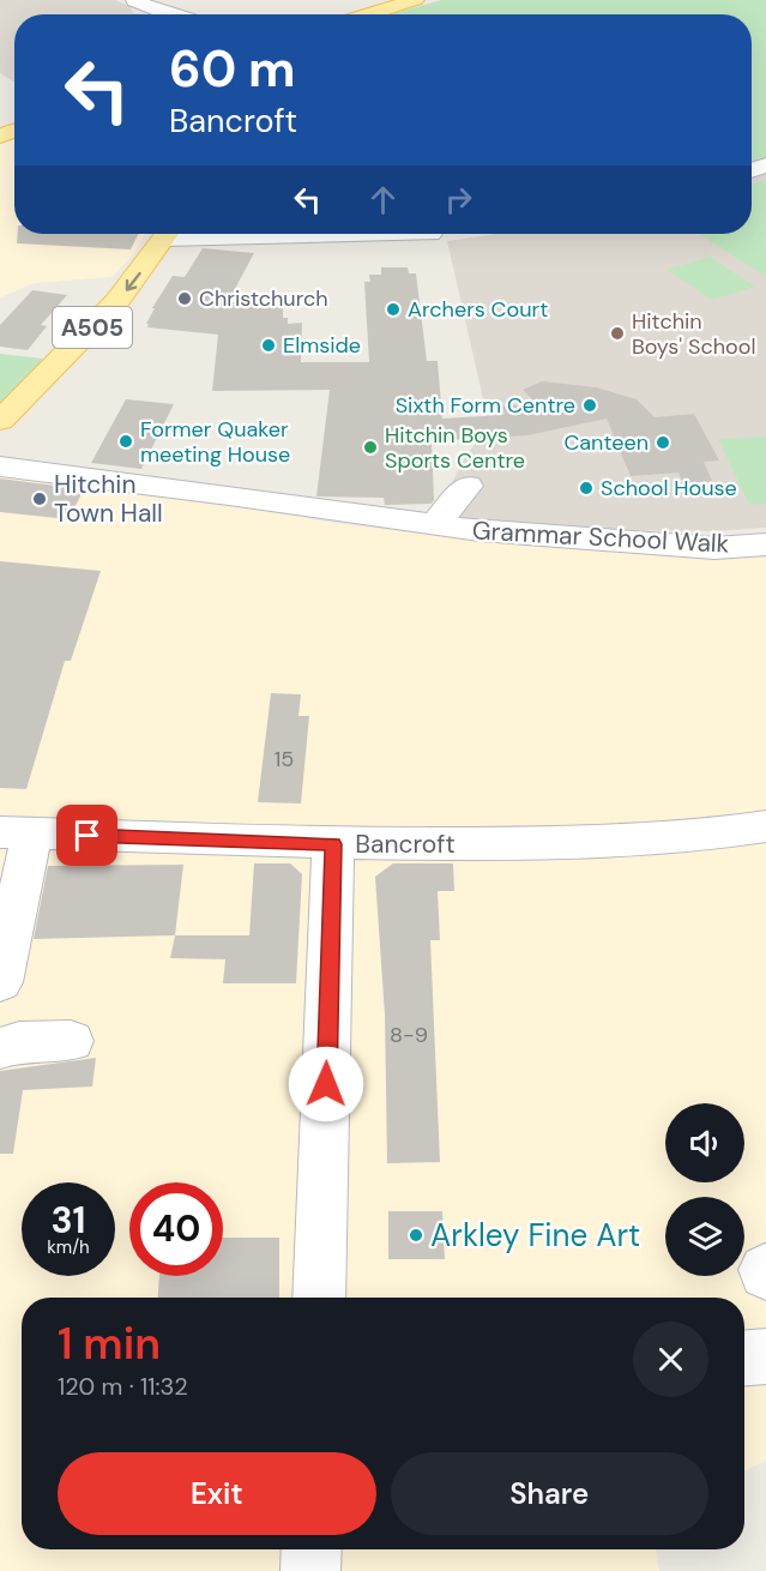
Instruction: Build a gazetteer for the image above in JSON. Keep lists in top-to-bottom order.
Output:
{
  "streets": {
    "main road": ["A505"],
    "street": ["Grammar School Walk", "Bancroft"]
  },
  "places": [
    "Christchurch",
    "Archers Court",
    "Hitchin Boys' School",
    "Elmside",
    "Sixth Form Centre",
    "Former Quaker meeting House",
    "Canteen",
    "Hitchin Boys Sports Centre",
    "School House",
    "Hitchin Town Hall",
    "Arkley Fine Art"
  ],
  "house_numbers": ["15", "8-9"],
  "page": {
    "turn": ["60 m", "Bancroft"],
    "speed": "31 km/h",
    "limit": "40",
    "heading": ["1 min", "120 m · 11:32"],
    "buttons": ["Exit", "Share"]
  }
}
